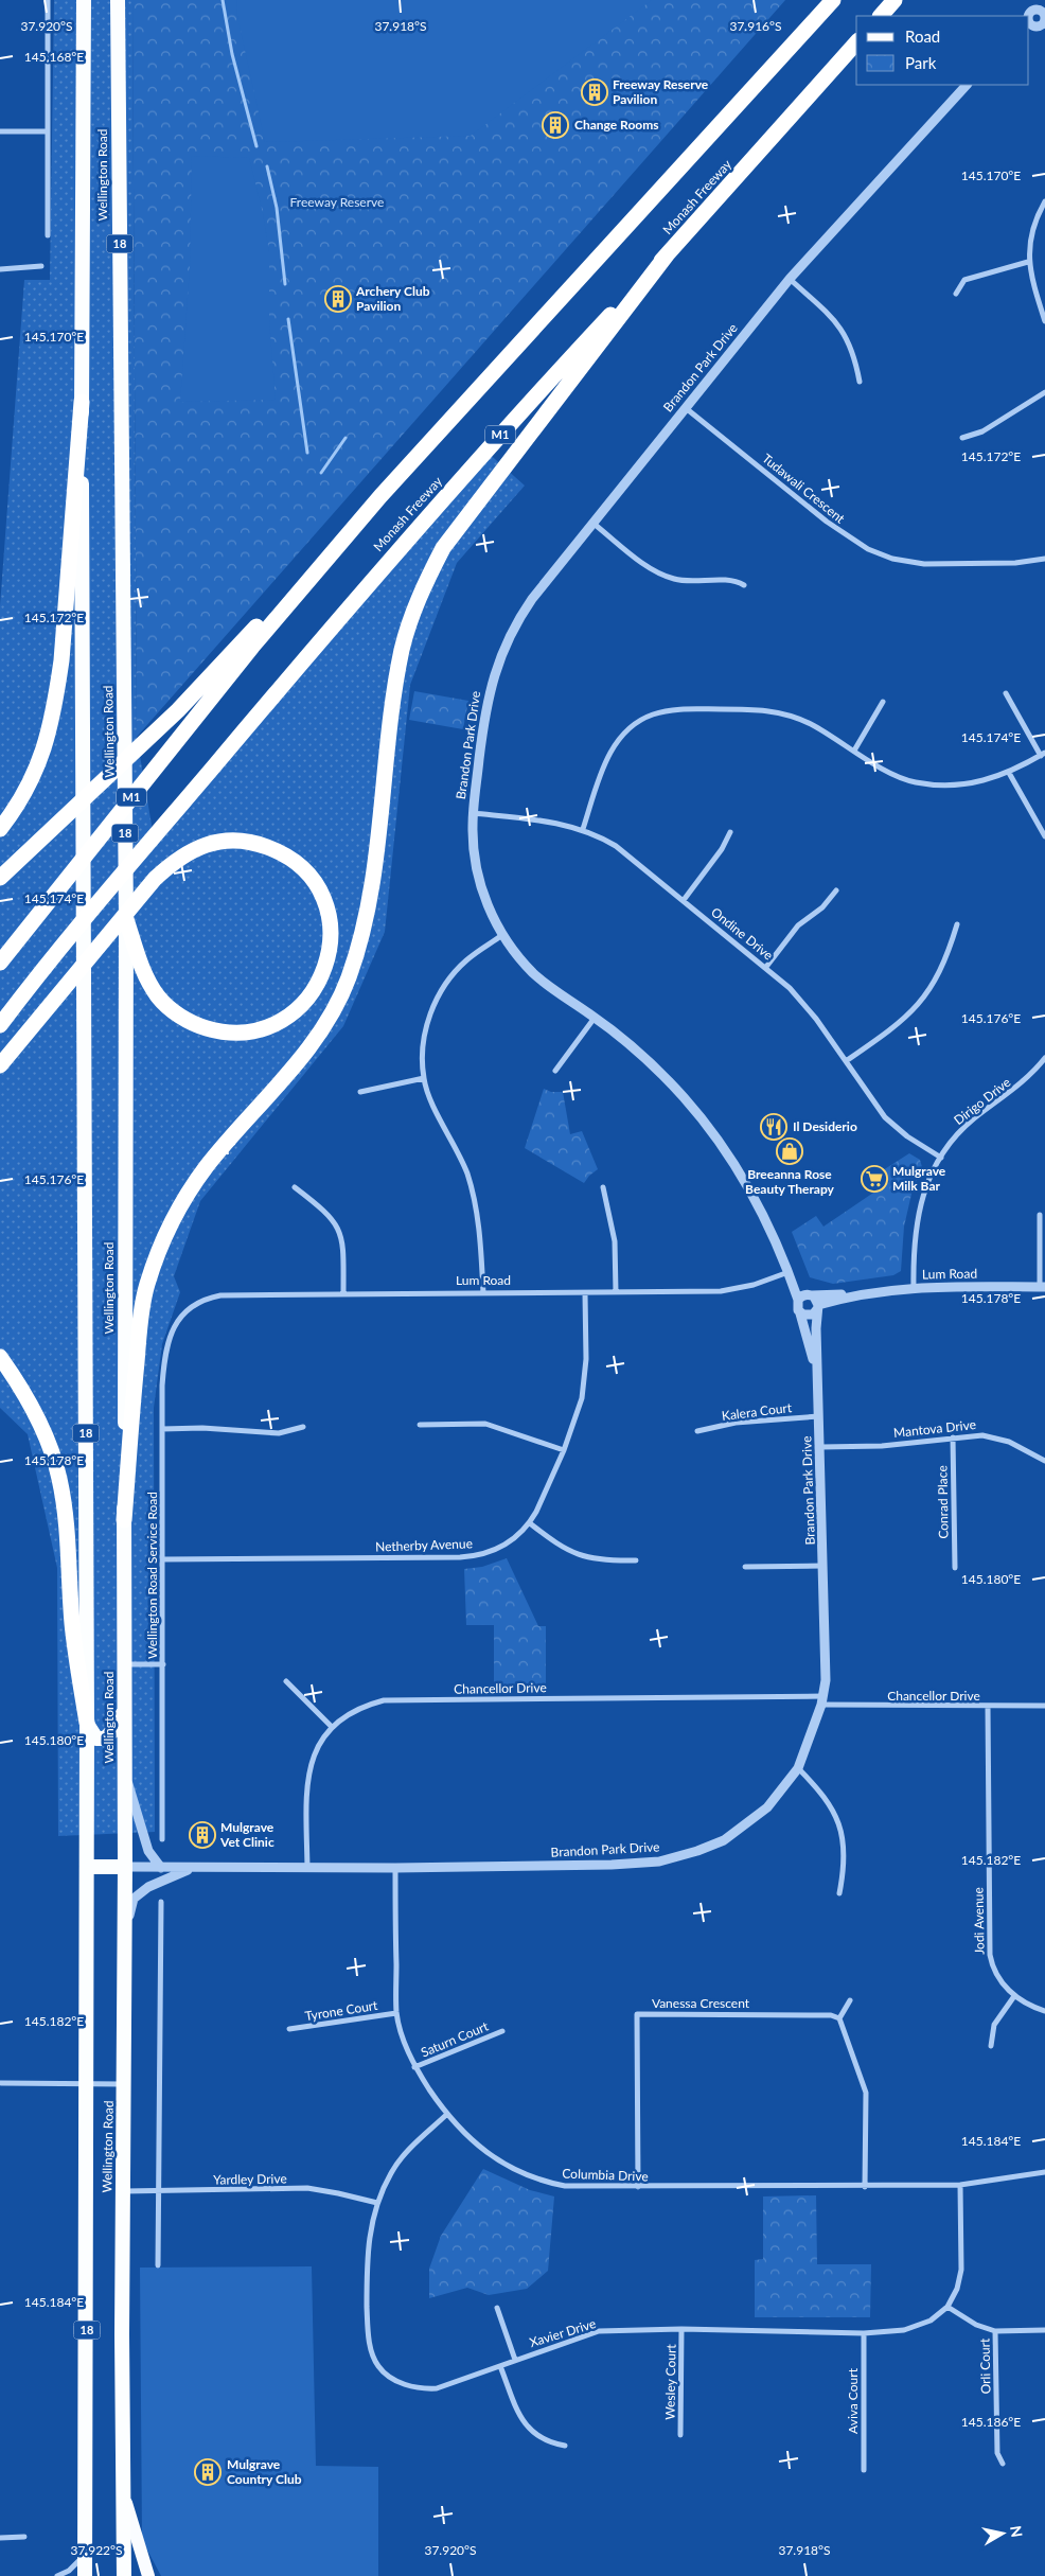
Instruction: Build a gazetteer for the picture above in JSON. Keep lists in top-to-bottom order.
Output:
{
  "streets": {
    "highway": [
      "Wellington Road",
      "Monash Freeway",
      "18",
      "M1"
    ],
    "street": [
      "Brandon Park Drive",
      "Tudawali Crescent",
      "Ondine Drive",
      "Dirigo Drive",
      "Lum Road",
      "Kalera Court",
      "Mantova Drive",
      "Conrad Place",
      "Netherby Avenue",
      "Wellington Road Service Road",
      "Chancellor Drive",
      "Jodi Avenue",
      "Vanessa Crescent",
      "Tyrone Court",
      "Saturn Court",
      "Columbia Drive",
      "Yardley Drive",
      "Xavier Drive",
      "Orli Court",
      "Wesley Court",
      "Aviva Court"
    ]
  },
  "crossings": [
    ["Wellington Road", "Brandon Park Drive"],
    ["Wellington Road", "Yardley Drive"],
    ["Brandon Park Drive", "Tudawali Crescent"],
    ["Brandon Park Drive", "Ondine Drive"],
    ["Brandon Park Drive", "Lum Road"],
    ["Brandon Park Drive", "Kalera Court"],
    ["Brandon Park Drive", "Mantova Drive"],
    ["Brandon Park Drive", "Chancellor Drive"],
    ["Brandon Park Drive", "Columbia Drive"],
    ["Ondine Drive", "Dirigo Drive"],
    ["Dirigo Drive", "Lum Road"],
    ["Lum Road", "Netherby Avenue"],
    ["Lum Road", "Wellington Road Service Road"],
    ["Mantova Drive", "Conrad Place"],
    ["Netherby Avenue", "Wellington Road Service Road"],
    ["Chancellor Drive", "Jodi Avenue"],
    ["Vanessa Crescent", "Columbia Drive"],
    ["Tyrone Court", "Columbia Drive"],
    ["Saturn Court", "Columbia Drive"],
    ["Columbia Drive", "Xavier Drive"],
    ["Yardley Drive", "Xavier Drive"],
    ["Xavier Drive", "Wesley Court"],
    ["Xavier Drive", "Aviva Court"]
  ],
  "parks": ["Freeway Reserve"],
  "places": {
    "building": [
      "Freeway Reserve Pavilion",
      "Change Rooms",
      "Archery Club Pavilion",
      "Mulgrave Vet Clinic",
      "Mulgrave Country Club"
    ],
    "restaurant": ["Il Desiderio"],
    "shop": ["Breeanna Rose Beauty Therapy"],
    "supermarket": ["Mulgrave Milk Bar"]
  },
  "legend": ["Road", "Park"],
  "north": "right",
  "coordinates": [
    "37.920°S",
    "37.918°S",
    "37.916°S",
    "145.168°E",
    "145.170°E",
    "145.172°E",
    "145.174°E",
    "145.176°E",
    "145.178°E",
    "145.180°E",
    "145.182°E",
    "145.184°E",
    "145.186°E",
    "37.922°S"
  ]
}
